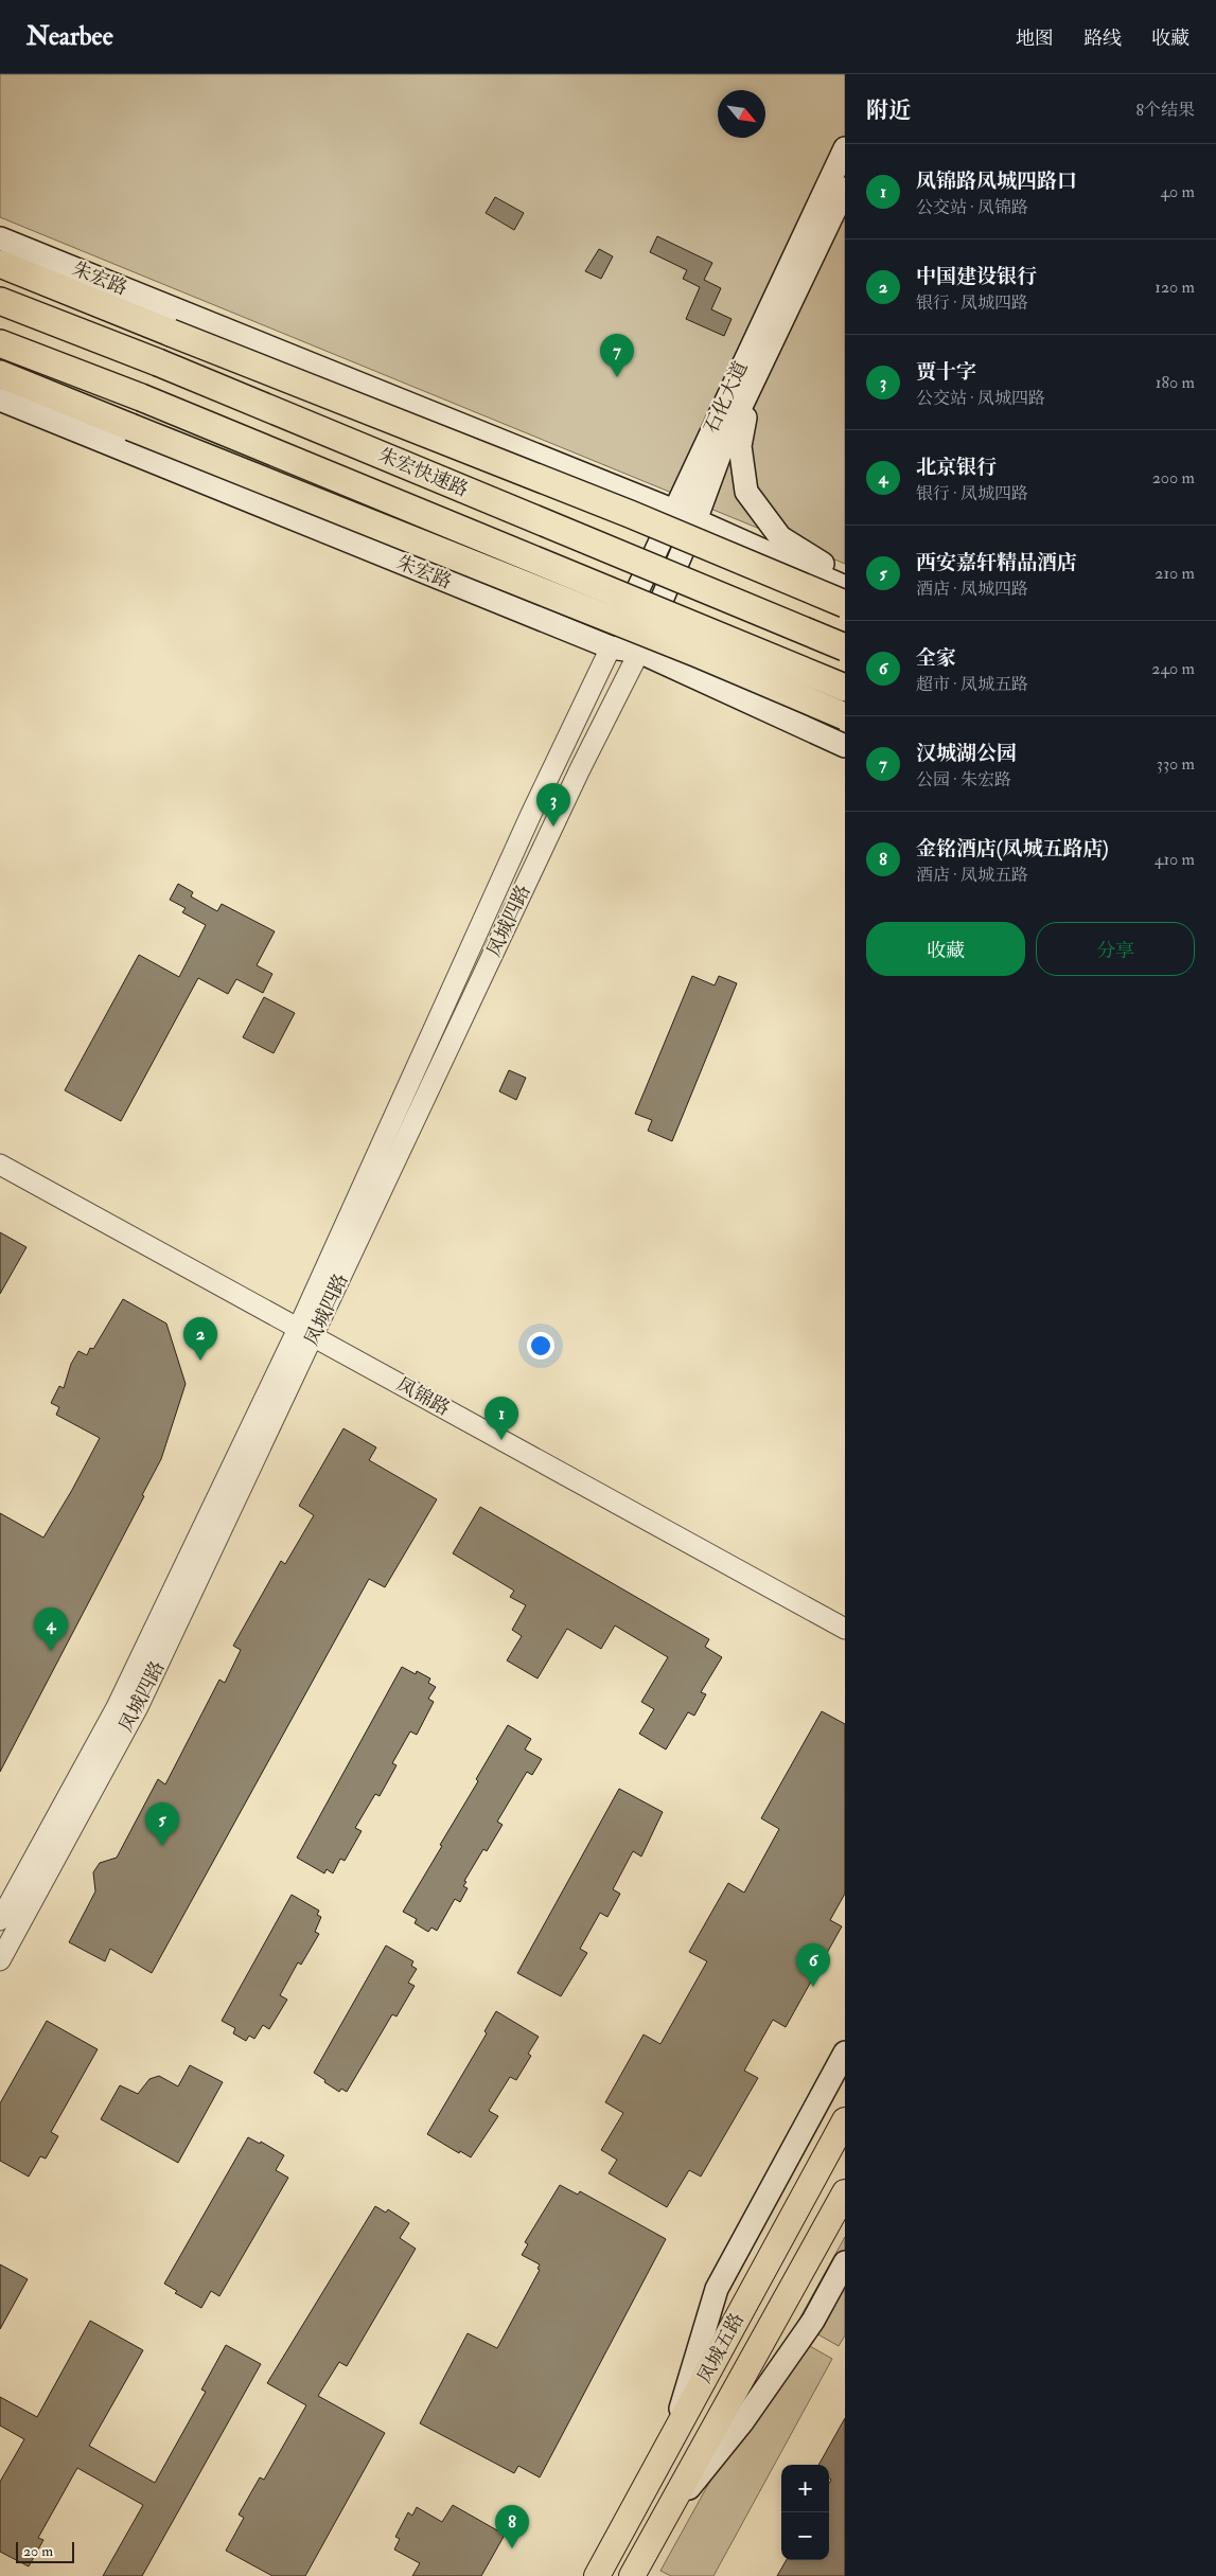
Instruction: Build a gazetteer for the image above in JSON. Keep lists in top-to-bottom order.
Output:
{
  "streets": {
    "highway": ["朱宏快速路"],
    "main road": ["朱宏路", "石化大道", "凤城五路"],
    "street": ["凤城四路", "凤锦路"]
  },
  "crossings": [
    ["朱宏路", "石化大道"],
    ["朱宏路", "凤城四路"],
    ["石化大道", "凤城四路"],
    ["凤城四路", "凤锦路"]
  ],
  "scale_bar": "20 m",
  "north": "bottom right",
  "page": {
    "header": "Nearbee",
    "nav": ["地图", "路线", "收藏"],
    "heading": ["附近", "8个结果"],
    "list": [
      {
        "mark": "1",
        "name": "凤锦路凤城四路口",
        "note": "公交站 · 凤锦路",
        "value": "40 m"
      },
      {
        "mark": "2",
        "name": "中国建设银行",
        "note": "银行 · 凤城四路",
        "value": "120 m"
      },
      {
        "mark": "3",
        "name": "贾十字",
        "note": "公交站 · 凤城四路",
        "value": "180 m"
      },
      {
        "mark": "4",
        "name": "北京银行",
        "note": "银行 · 凤城四路",
        "value": "200 m"
      },
      {
        "mark": "5",
        "name": "西安嘉轩精品酒店",
        "note": "酒店 · 凤城四路",
        "value": "210 m"
      },
      {
        "mark": "6",
        "name": "全家",
        "note": "超市 · 凤城五路",
        "value": "240 m"
      },
      {
        "mark": "7",
        "name": "汉城湖公园",
        "note": "公园 · 朱宏路",
        "value": "330 m"
      },
      {
        "mark": "8",
        "name": "金铭酒店(凤城五路店)",
        "note": "酒店 · 凤城五路",
        "value": "410 m"
      }
    ],
    "pins": [
      "7",
      "3",
      "2",
      "1",
      "4",
      "5",
      "6",
      "8"
    ],
    "buttons": ["收藏", "分享"],
    "map_buttons": ["+", "−"],
    "scale": "20 m"
  }
}
